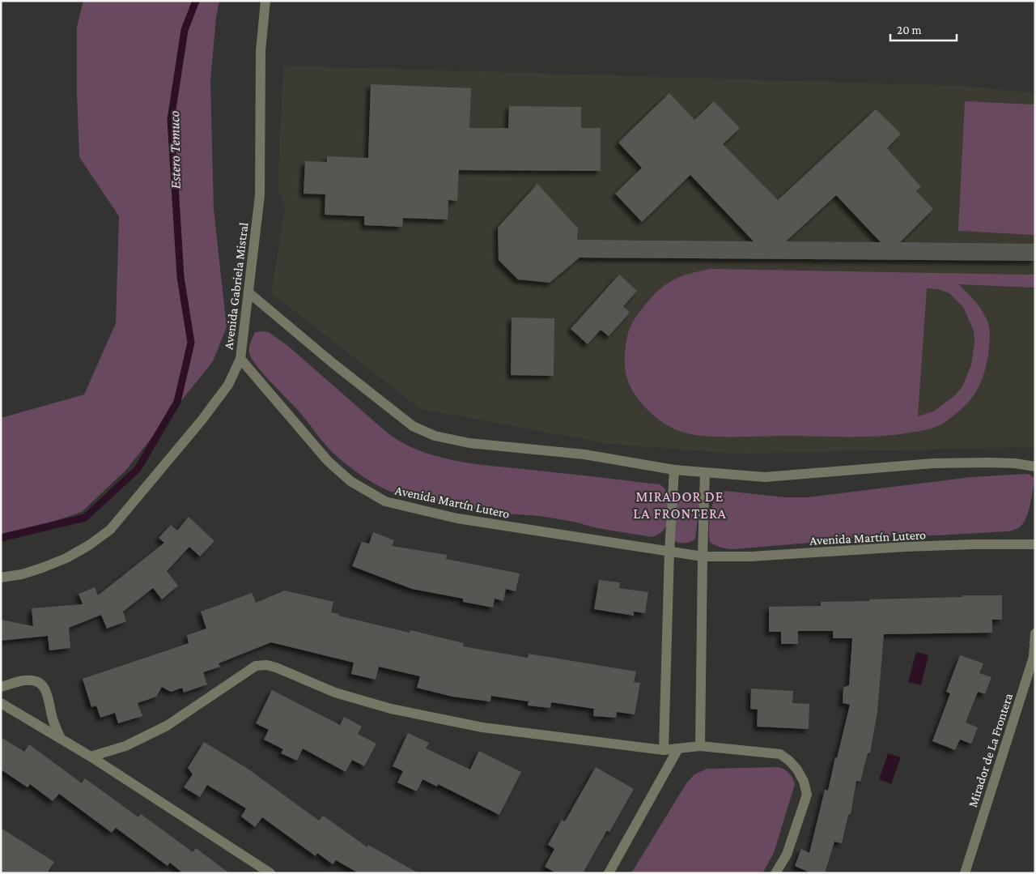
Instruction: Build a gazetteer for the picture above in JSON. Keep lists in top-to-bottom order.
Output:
{
  "streets": {
    "street": ["Avenida Gabriela Mistral", "Avenida Martín Lutero", "Mirador de La Frontera"]
  },
  "crossings": [
    ["Avenida Gabriela Mistral", "Avenida Martín Lutero"]
  ],
  "districts": ["MIRADOR DE LA FRONTERA"],
  "water": ["Estero Temuco"],
  "scale_bar": "20 m"
}
